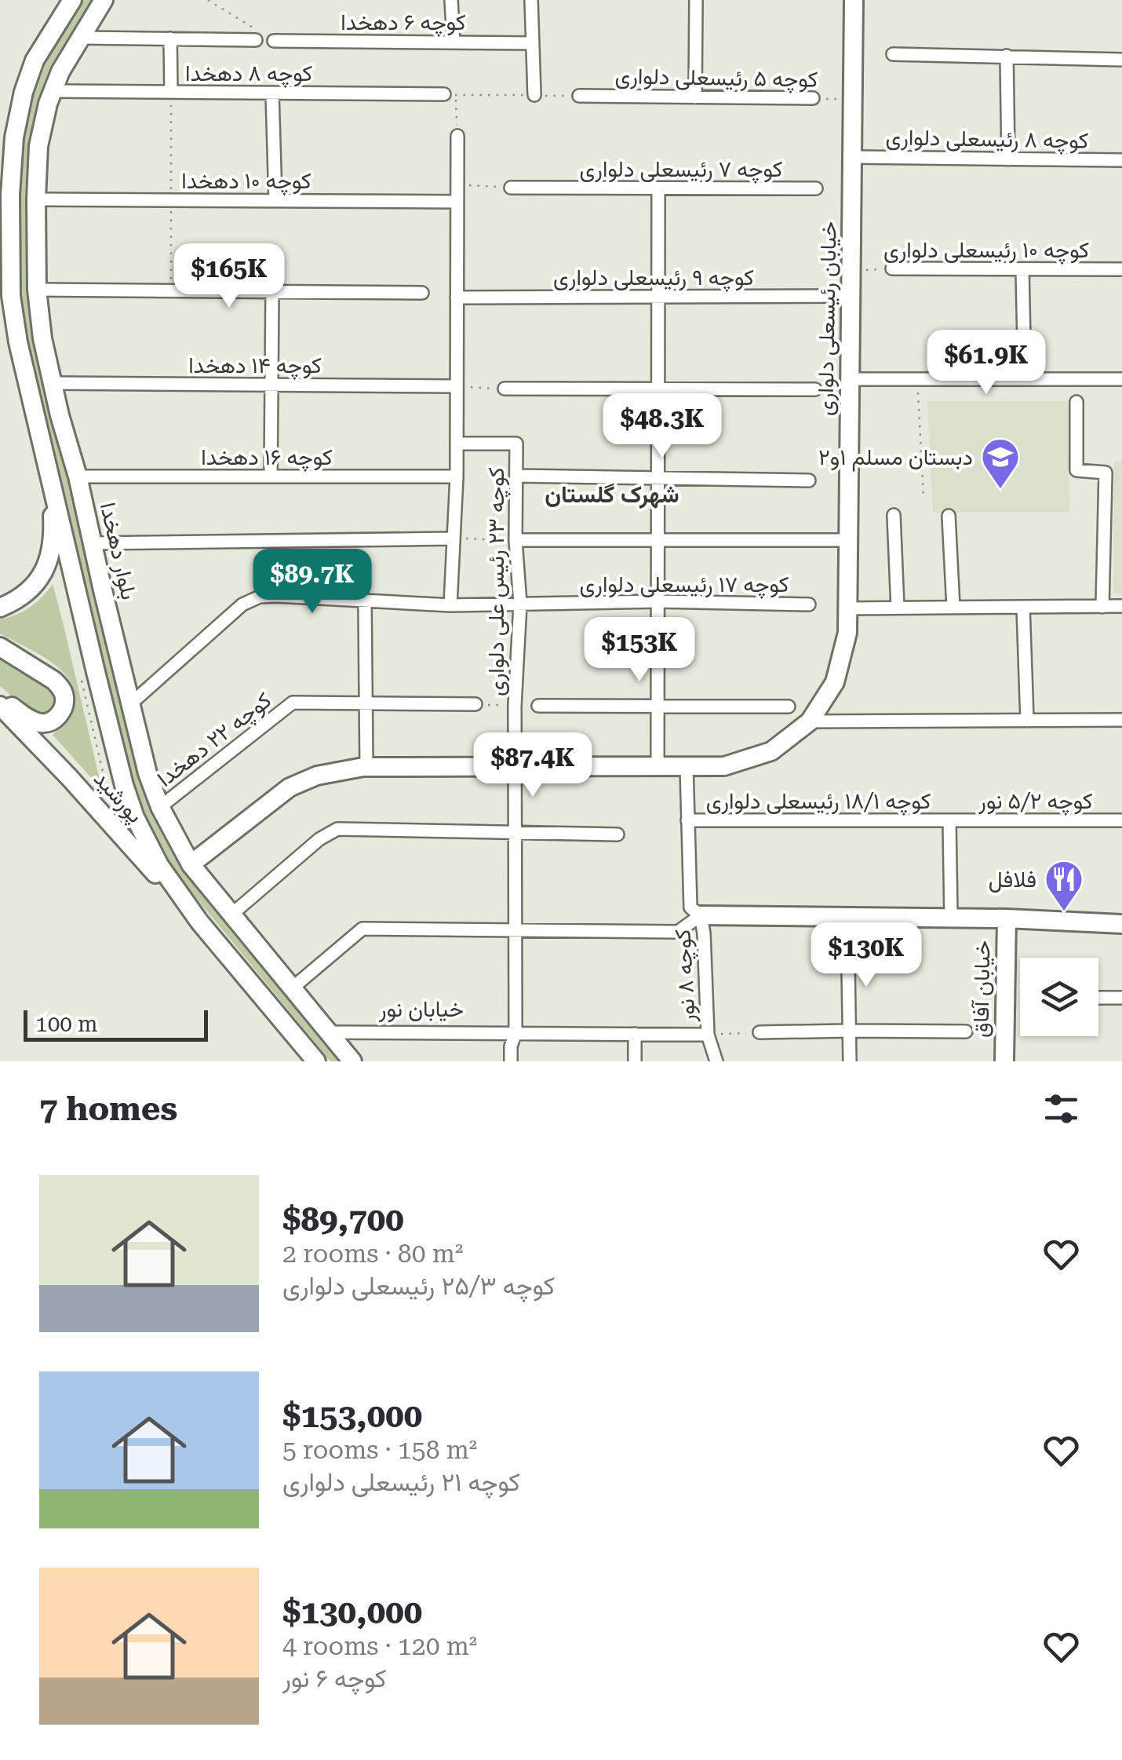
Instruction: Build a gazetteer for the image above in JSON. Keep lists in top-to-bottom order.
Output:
{
  "streets": {
    "main road": [
      "خیابان رئیسعلی دلواری",
      "بلوار دهخدا",
      "پورشید",
      "خیابان آفاق"
    ],
    "street": [
      "کوچه ۶ دهخدا",
      "کوچه ۸ دهخدا",
      "کوچه ۵ رئیسعلی دلواری",
      "کوچه ۸ رئیسعلی دلواری",
      "کوچه ۷ رئیسعلی دلواری",
      "کوچه ۱۰ دهخدا",
      "کوچه ۱۰ رئیسعلی دلواری",
      "کوچه ۹ رئیسعلی دلواری",
      "کوچه ۱۴ دهخدا",
      "کوچه ۱۶ دهخدا",
      "کوچه ۲۳ رئیس علی دلواری",
      "کوچه ۱۷ رئیسعلی دلواری",
      "کوچه ۲۲ دهخدا",
      "کوچه ۱۸/۱ رئیسعلی دلواری",
      "کوچه ۵/۲ نور",
      "کوچه ۸ نور",
      "خیابان نور"
    ]
  },
  "crossings": [
    ["کوچه ۸ دهخدا", "بلوار دهخدا"],
    ["کوچه ۵ رئیسعلی دلواری", "خیابان رئیسعلی دلواری"],
    ["کوچه ۸ رئیسعلی دلواری", "خیابان رئیسعلی دلواری"],
    ["کوچه ۱۰ دهخدا", "بلوار دهخدا"],
    ["کوچه ۱۰ رئیسعلی دلواری", "خیابان رئیسعلی دلواری"],
    ["کوچه ۹ رئیسعلی دلواری", "خیابان رئیسعلی دلواری"],
    ["خیابان رئیسعلی دلواری", "بلوار دهخدا"],
    ["خیابان رئیسعلی دلواری", "کوچه ۲۳ رئیس علی دلواری"],
    ["کوچه ۱۴ دهخدا", "بلوار دهخدا"],
    ["کوچه ۱۶ دهخدا", "بلوار دهخدا"],
    ["بلوار دهخدا", "کوچه ۱۷ رئیسعلی دلواری"],
    ["بلوار دهخدا", "کوچه ۲۲ دهخدا"],
    ["بلوار دهخدا", "خیابان نور"],
    ["کوچه ۲۳ رئیس علی دلواری", "کوچه ۱۷ رئیسعلی دلواری"],
    ["کوچه ۲۳ رئیس علی دلواری", "خیابان نور"],
    ["کوچه ۱۸/۱ رئیسعلی دلواری", "کوچه ۵/۲ نور"],
    ["کوچه ۱۸/۱ رئیسعلی دلواری", "کوچه ۸ نور"],
    ["کوچه ۸ نور", "خیابان نور"]
  ],
  "districts": ["شهرک گلستان"],
  "places": {
    "school or university": ["دبستان مسلم ۱و۲"],
    "restaurant": ["فلافل"]
  },
  "scale_bar": "100 m",
  "page": {
    "price": [
      "$165K",
      "$61.9K",
      "$48.3K",
      "$89.7K",
      "$153K",
      "$87.4K",
      "$130K"
    ],
    "scale": "100 m",
    "heading": "7 homes",
    "list": [
      {
        "name": "$89,700",
        "note": "2 rooms · 80 m² · کوچه ۲۵/۳ رئیسعلی دلواری"
      },
      {
        "name": "$153,000",
        "note": "5 rooms · 158 m² · کوچه ۲۱ رئیسعلی دلواری"
      },
      {
        "name": "$130,000",
        "note": "4 rooms · 120 m² · کوچه ۶ نور"
      }
    ]
  }
}
